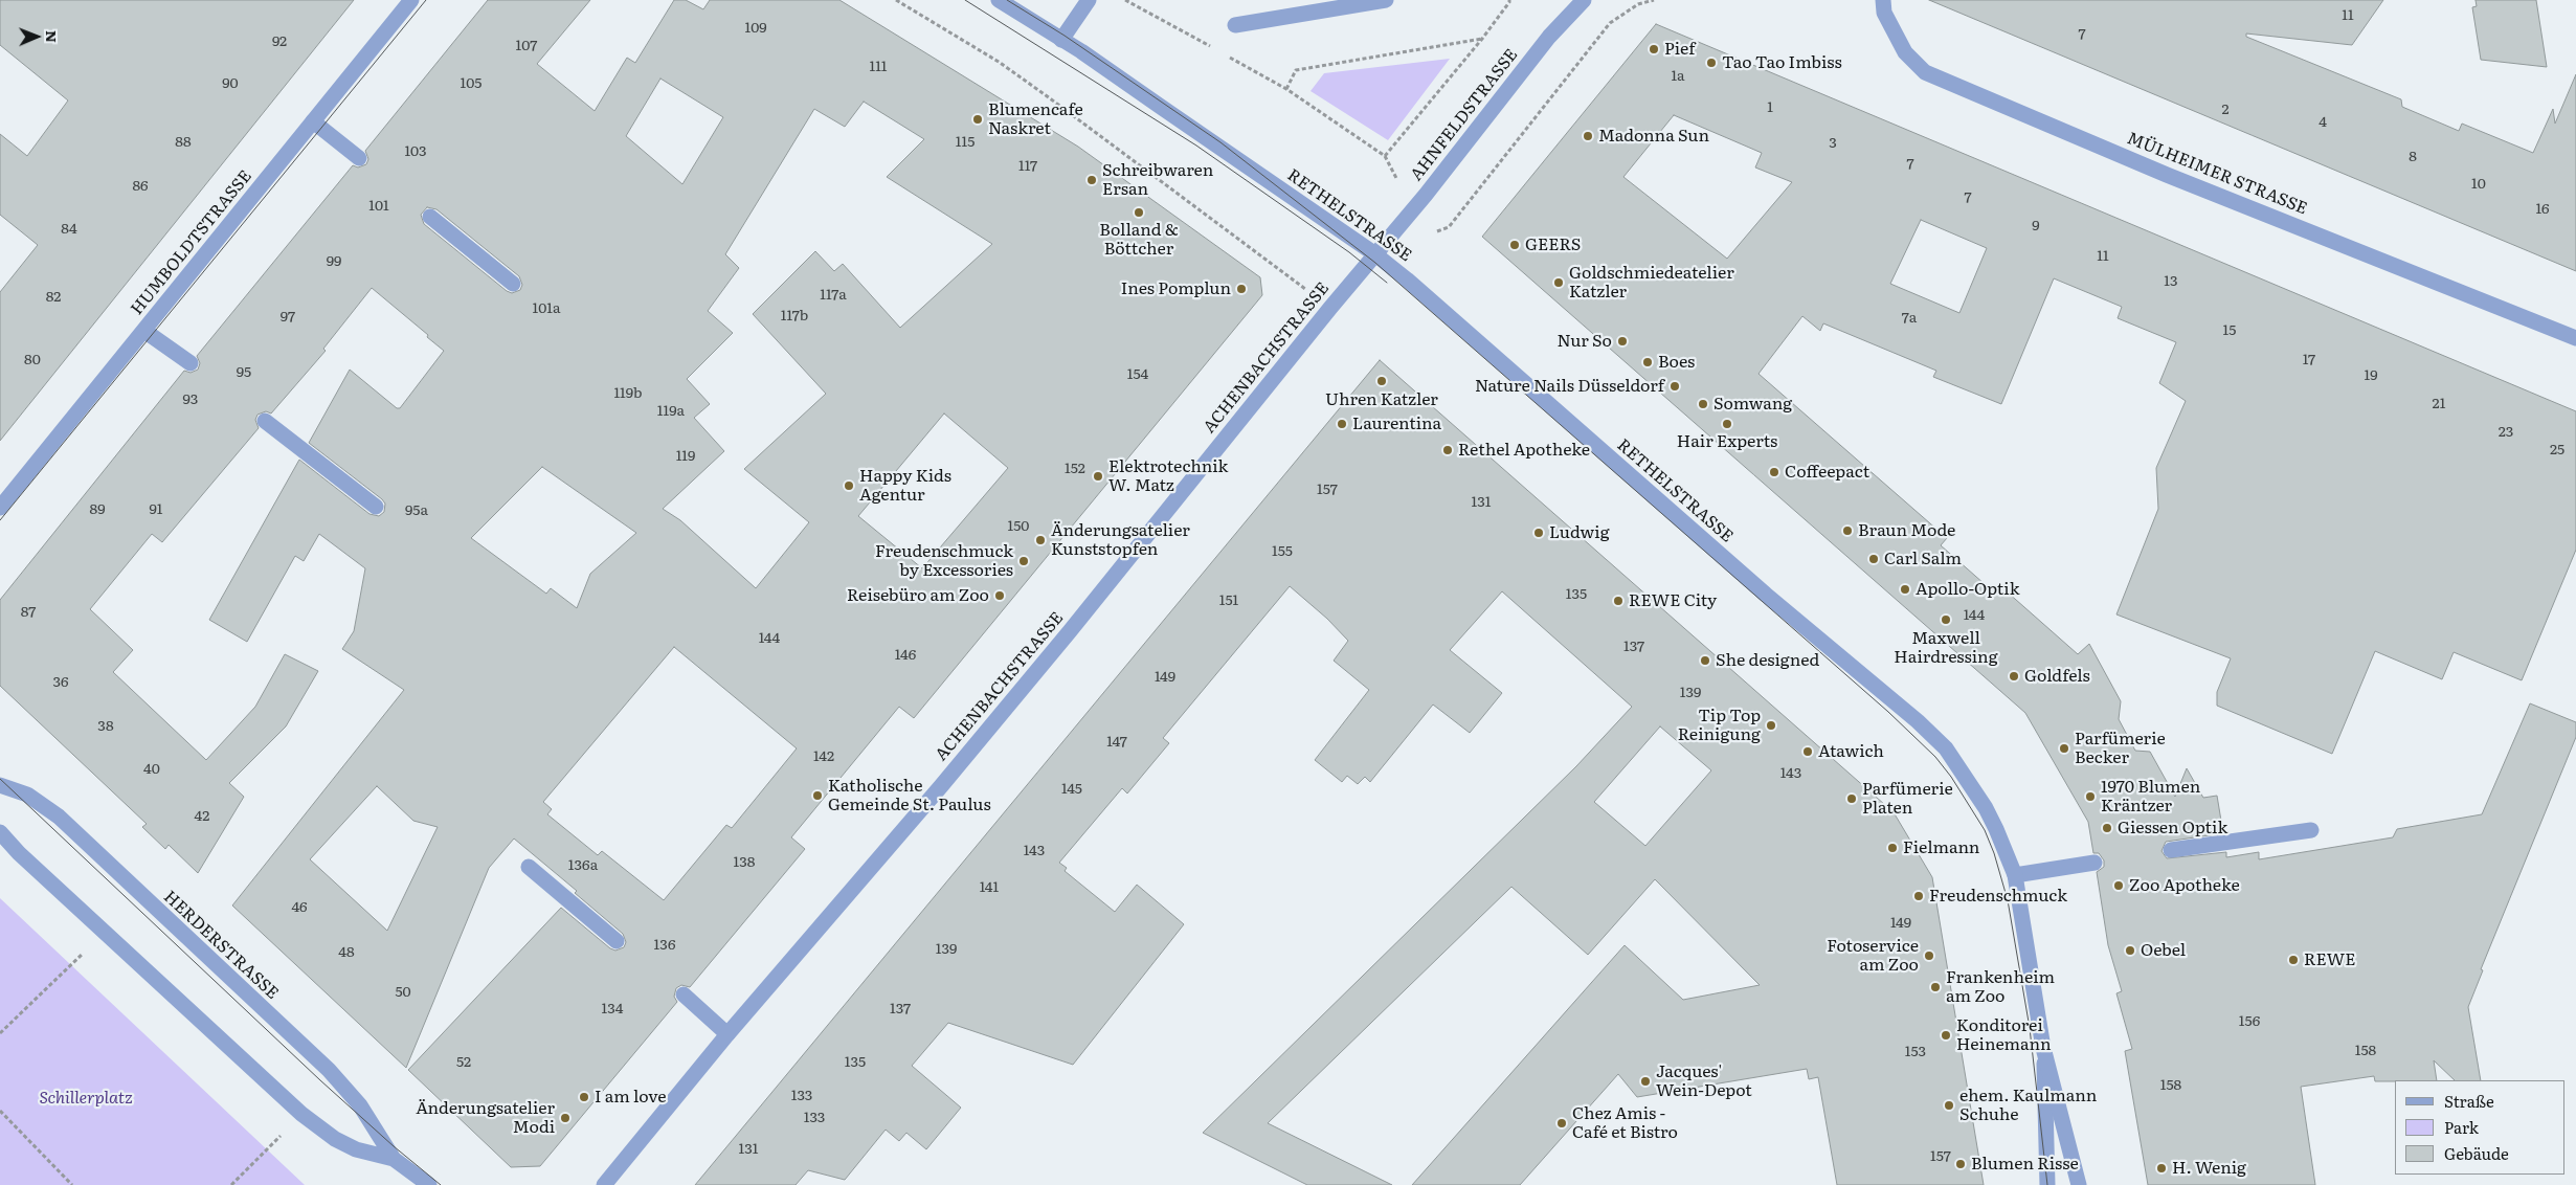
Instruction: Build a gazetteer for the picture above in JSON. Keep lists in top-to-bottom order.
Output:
{
  "streets": {
    "street": [
      "AHNFELDSTRASSE",
      "MÜLHEIMER STRASSE",
      "RETHELSTRASSE",
      "HUMBOLDTSTRASSE",
      "ACHENBACHSTRASSE",
      "HERDERSTRASSE"
    ]
  },
  "crossings": [
    ["AHNFELDSTRASSE", "RETHELSTRASSE"],
    ["AHNFELDSTRASSE", "ACHENBACHSTRASSE"],
    ["RETHELSTRASSE", "ACHENBACHSTRASSE"]
  ],
  "parks": ["Schillerplatz"],
  "places": [
    "Pief",
    "Tao Tao Imbiss",
    "Blumencafe Naskret",
    "Madonna Sun",
    "Schreibwaren Ersan",
    "Bolland & Böttcher",
    "GEERS",
    "Goldschmiedeatelier Katzler",
    "Ines Pomplun",
    "Nur So",
    "Boes",
    "Uhren Katzler",
    "Nature Nails Düsseldorf",
    "Somwang",
    "Laurentina",
    "Hair Experts",
    "Rethel Apotheke",
    "Coffeepact",
    "Elektrotechnik W. Matz",
    "Happy Kids Agentur",
    "Braun Mode",
    "Ludwig",
    "Änderungsatelier Kunststopfen",
    "Carl Salm",
    "Freudenschmuck by Excessories",
    "Apollo-Optik",
    "Reisebüro am Zoo",
    "REWE City",
    "Maxwell Hairdressing",
    "She designed",
    "Goldfels",
    "Tip Top Reinigung",
    "Parfümerie Becker",
    "Atawich",
    "Katholische Gemeinde St. Paulus",
    "1970 Blumen Kräntzer",
    "Parfümerie Platen",
    "Giessen Optik",
    "Fielmann",
    "Zoo Apotheke",
    "Freudenschmuck",
    "Oebel",
    "Fotoservice am Zoo",
    "REWE",
    "Frankenheim am Zoo",
    "Konditorei Heinemann",
    "Jacques' Wein-Depot",
    "I am love",
    "ehem. Kaulmann Schuhe",
    "Änderungsatelier Modi",
    "Chez Amis - Café et Bistro",
    "Blumen Risse",
    "H. Wenig"
  ],
  "house_numbers": [
    "11",
    "109",
    "7",
    "92",
    "107",
    "111",
    "1a",
    "90",
    "105",
    "1",
    "2",
    "4",
    "88",
    "115",
    "3",
    "103",
    "8",
    "7",
    "117",
    "10",
    "86",
    "7",
    "101",
    "16",
    "9",
    "84",
    "11",
    "99",
    "13",
    "117a",
    "82",
    "101a",
    "117b",
    "97",
    "7a",
    "15",
    "80",
    "17",
    "95",
    "154",
    "19",
    "119b",
    "93",
    "21",
    "119a",
    "23",
    "25",
    "119",
    "152",
    "157",
    "131",
    "89",
    "91",
    "95a",
    "150",
    "155",
    "135",
    "151",
    "87",
    "144",
    "144",
    "137",
    "146",
    "149",
    "36",
    "139",
    "38",
    "147",
    "142",
    "40",
    "143",
    "145",
    "42",
    "143",
    "138",
    "136a",
    "141",
    "46",
    "149",
    "136",
    "139",
    "48",
    "50",
    "134",
    "137",
    "156",
    "158",
    "153",
    "52",
    "135",
    "158",
    "133",
    "133",
    "131",
    "157"
  ],
  "legend": ["Straße", "Park", "Gebäude"],
  "north": "right"
}
